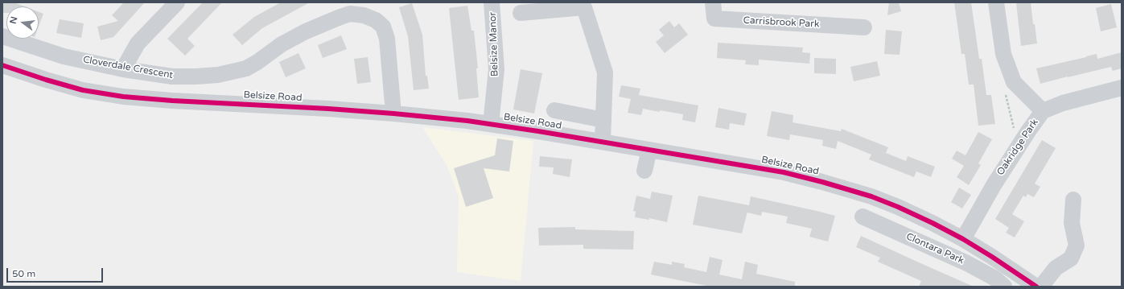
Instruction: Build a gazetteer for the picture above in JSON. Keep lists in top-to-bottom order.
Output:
{
  "streets": {
    "street": [
      "Carrisbrook Park",
      "Belsize Manor",
      "Cloverdale Crescent",
      "Belsize Road",
      "Oakridge Park",
      "Clontara Park"
    ]
  },
  "crossings": [
    ["Belsize Manor", "Belsize Road"],
    ["Cloverdale Crescent", "Belsize Road"],
    ["Belsize Road", "Oakridge Park"]
  ],
  "scale_bar": "50 m",
  "north": "left"
}
